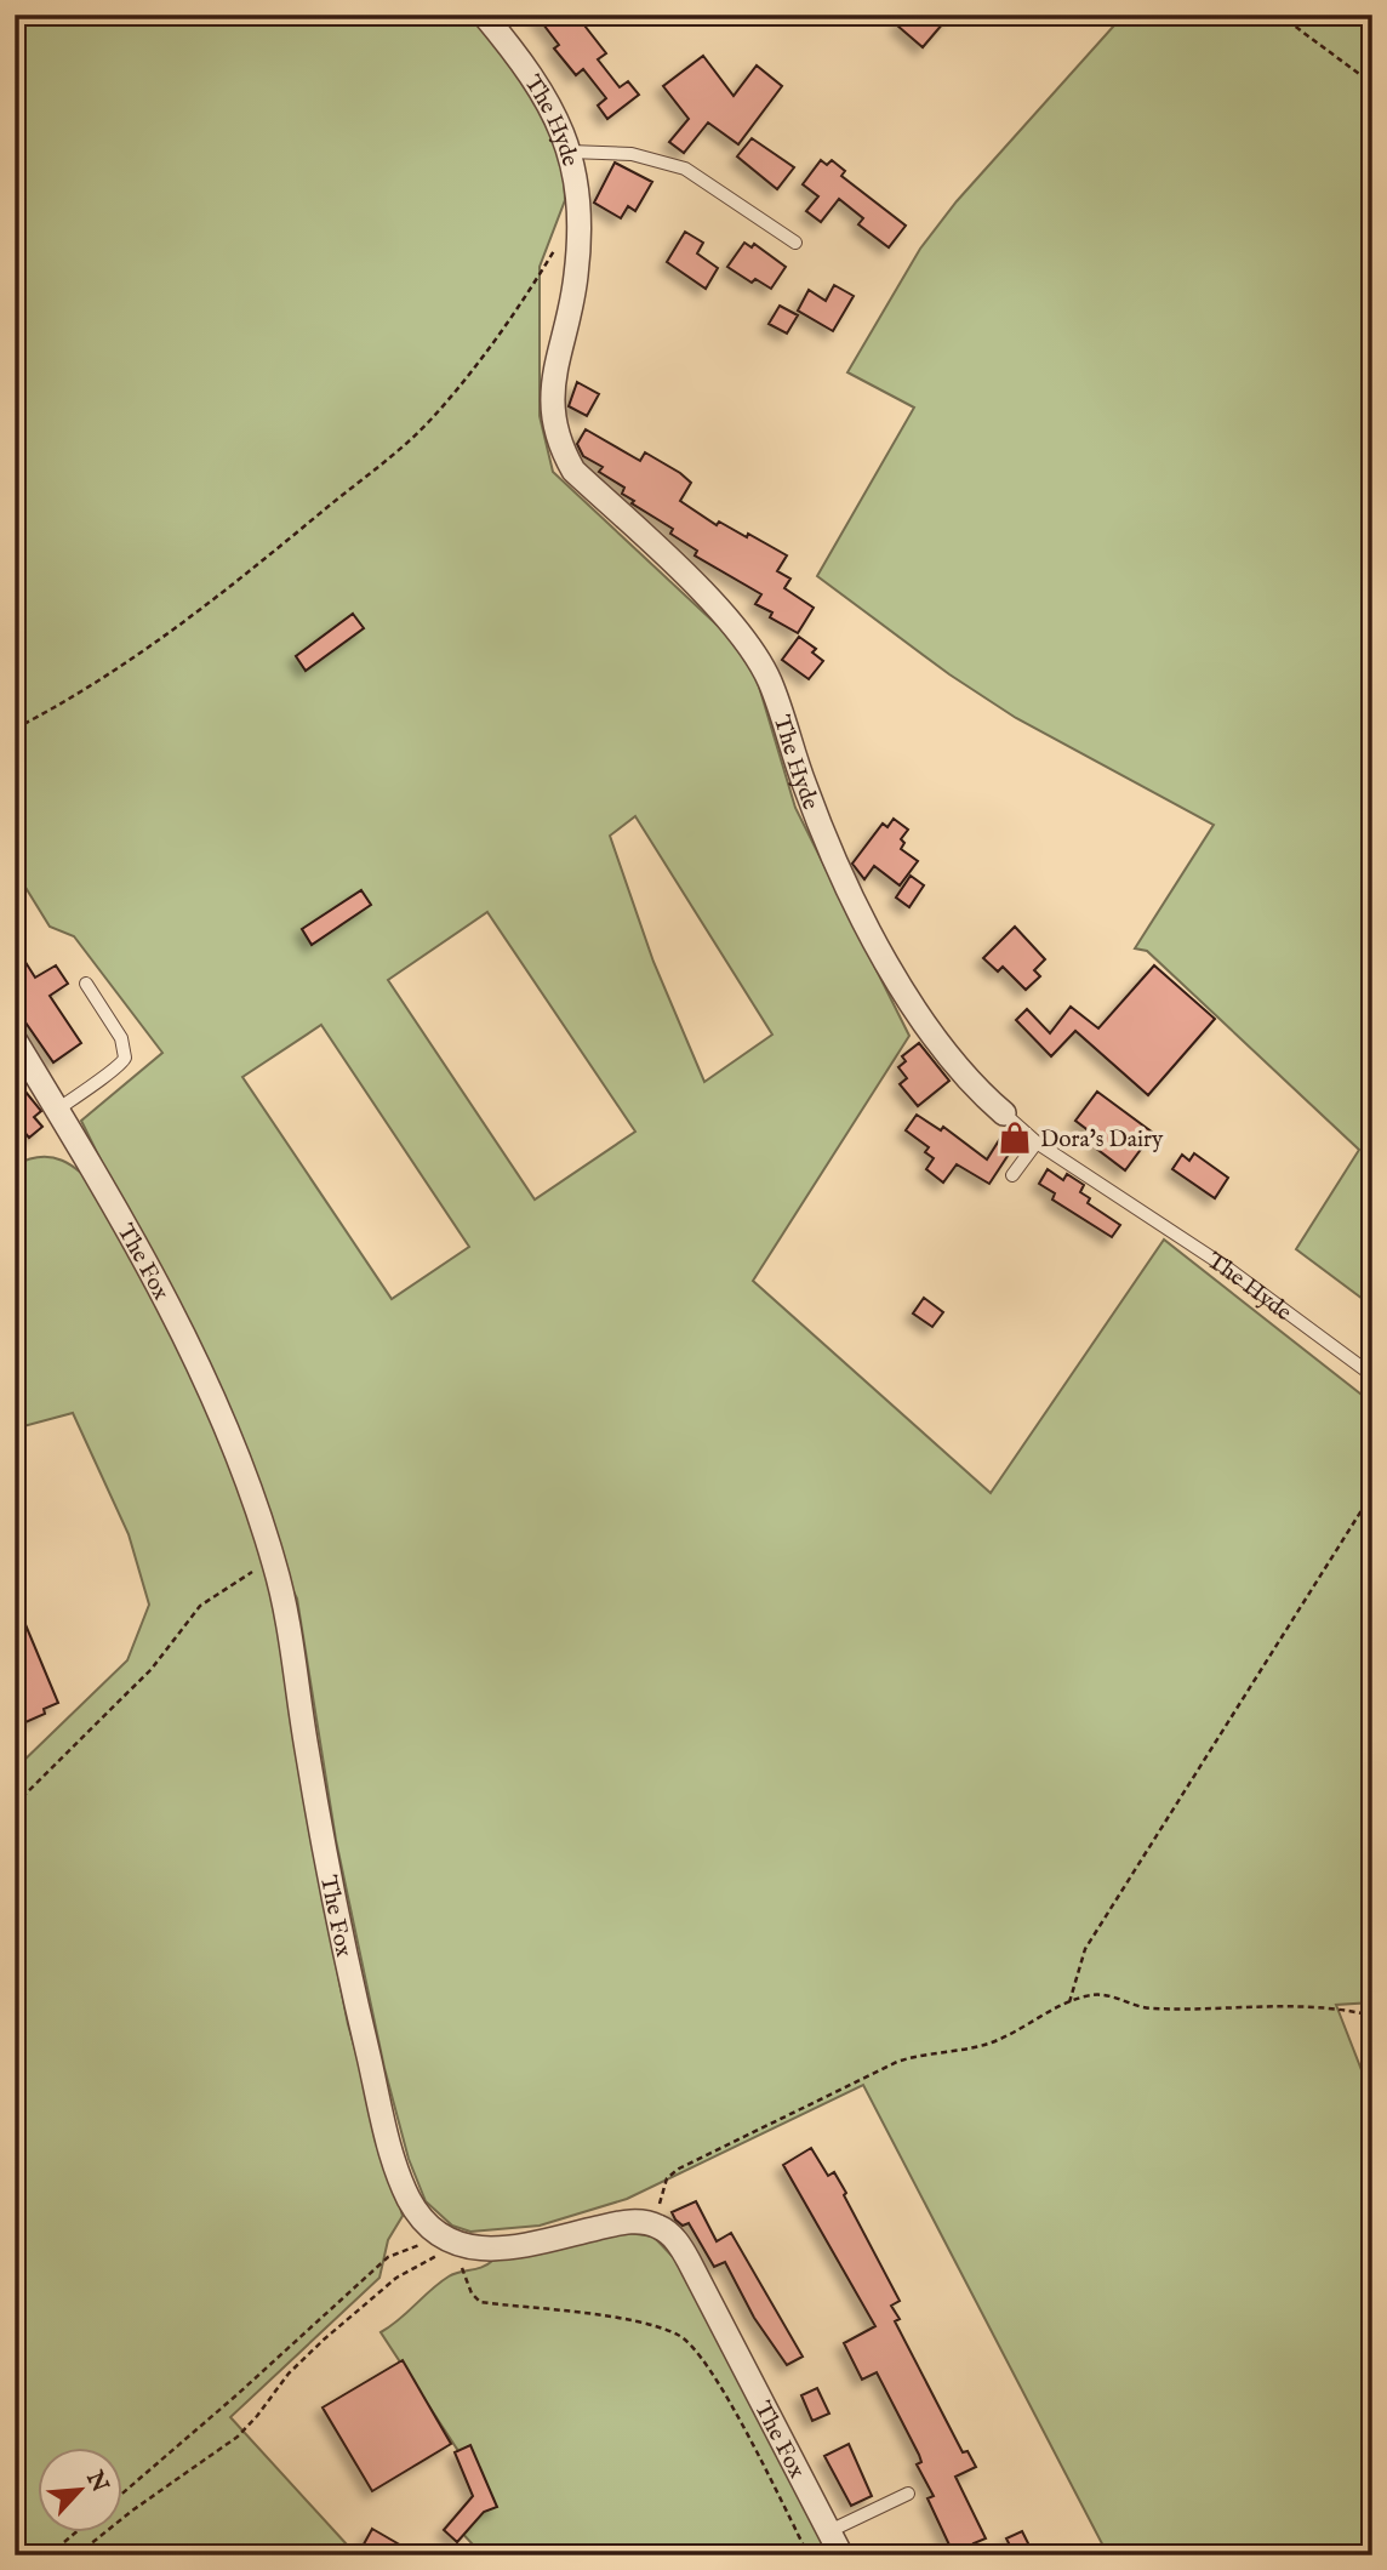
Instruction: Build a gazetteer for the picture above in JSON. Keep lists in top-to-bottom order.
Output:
{
  "streets": {
    "street": ["The Hyde", "The Fox"]
  },
  "places": {
    "shop": ["Dora's Dairy"]
  },
  "north": "top right"
}
